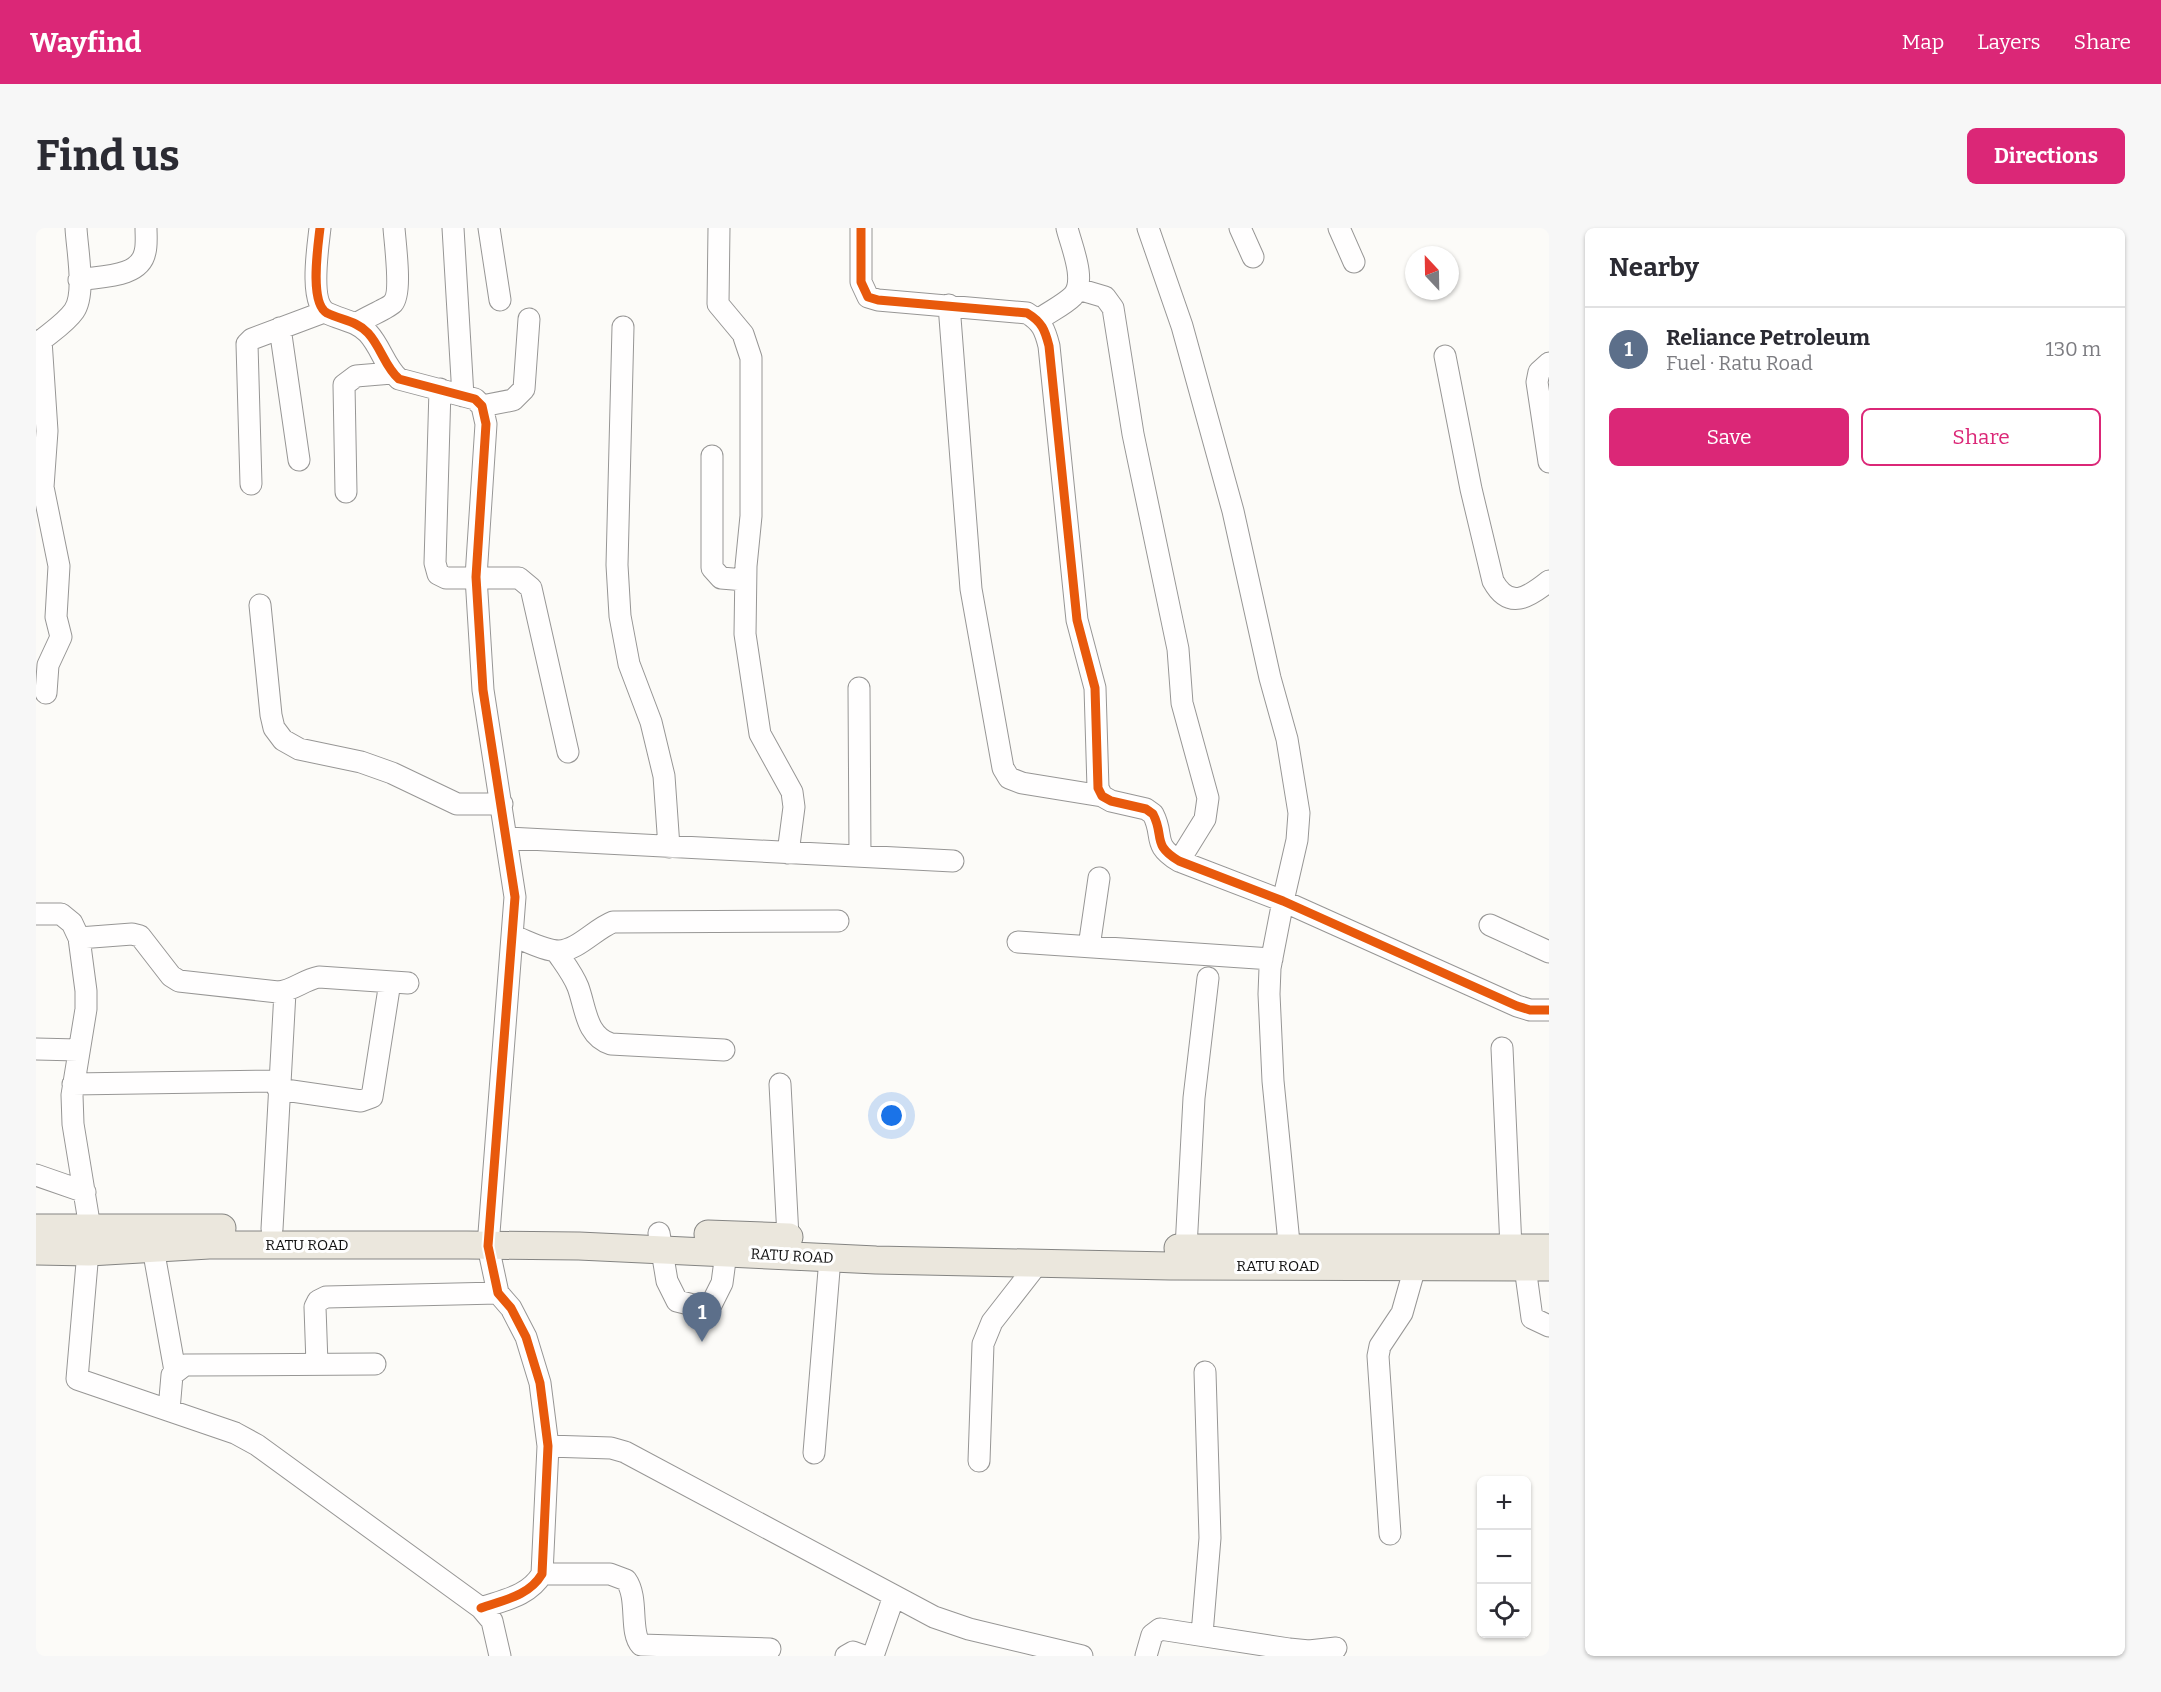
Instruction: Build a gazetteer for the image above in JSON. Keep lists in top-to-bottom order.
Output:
{
  "streets": {
    "main road": ["RATU ROAD"]
  },
  "north": "top",
  "page": {
    "header": "Wayfind",
    "nav": ["Map", "Layers", "Share"],
    "buttons": [
      "Directions",
      ["Save", "Share"]
    ],
    "title": "Find us",
    "heading": "Nearby",
    "list": [
      {
        "mark": "1",
        "name": "Reliance Petroleum",
        "note": "Fuel · Ratu Road",
        "value": "130 m"
      }
    ],
    "pins": "1",
    "map_buttons": ["+", "−"]
  }
}
